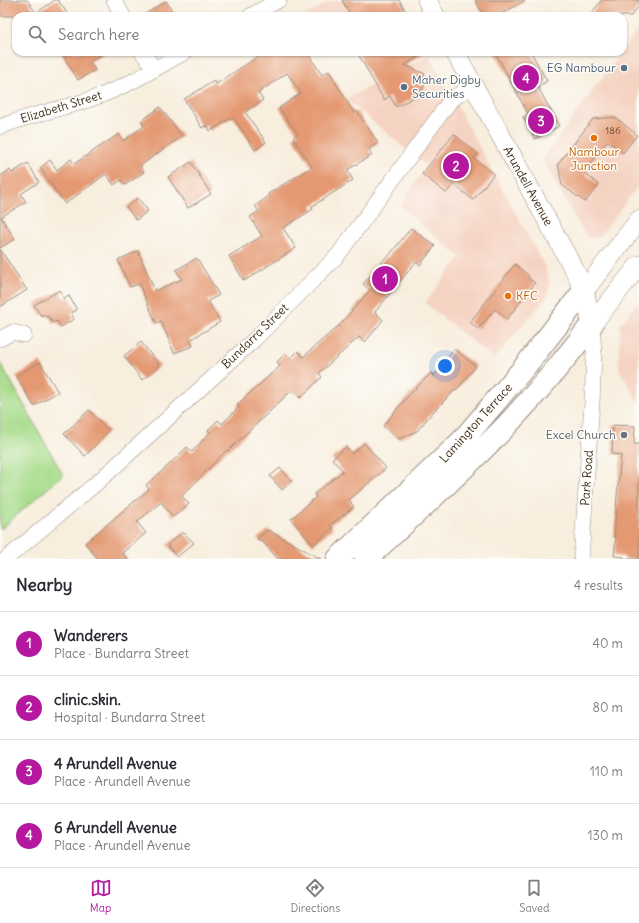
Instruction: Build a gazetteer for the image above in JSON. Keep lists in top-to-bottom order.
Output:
{
  "streets": {
    "highway": ["Lamington Terrace"],
    "main road": ["Arundell Avenue"],
    "street": ["Elizabeth Street", "Bundarra Street", "Park Road"]
  },
  "crossings": [
    ["Arundell Avenue", "Bundarra Street"],
    ["Arundell Avenue", "Lamington Terrace"],
    ["Arundell Avenue", "Park Road"],
    ["Lamington Terrace", "Park Road"]
  ],
  "places": [
    "EG Nambour",
    "Maher Digby Securities",
    "Nambour Junction",
    "KFC",
    "Excel Church"
  ],
  "house_numbers": ["186"],
  "page": {
    "search": "Search here",
    "pins": [
      "4",
      "3",
      "2",
      "1"
    ],
    "heading": ["Nearby", "4 results"],
    "list": [
      {
        "mark": "1",
        "name": "Wanderers",
        "note": "Place · Bundarra Street",
        "value": "40 m"
      },
      {
        "mark": "2",
        "name": "clinic.skin.",
        "note": "Hospital · Bundarra Street",
        "value": "80 m"
      },
      {
        "mark": "3",
        "name": "4 Arundell Avenue",
        "note": "Place · Arundell Avenue",
        "value": "110 m"
      },
      {
        "mark": "4",
        "name": "6 Arundell Avenue",
        "note": "Place · Arundell Avenue",
        "value": "130 m"
      }
    ],
    "nav": ["Map", "Directions", "Saved"]
  }
}
